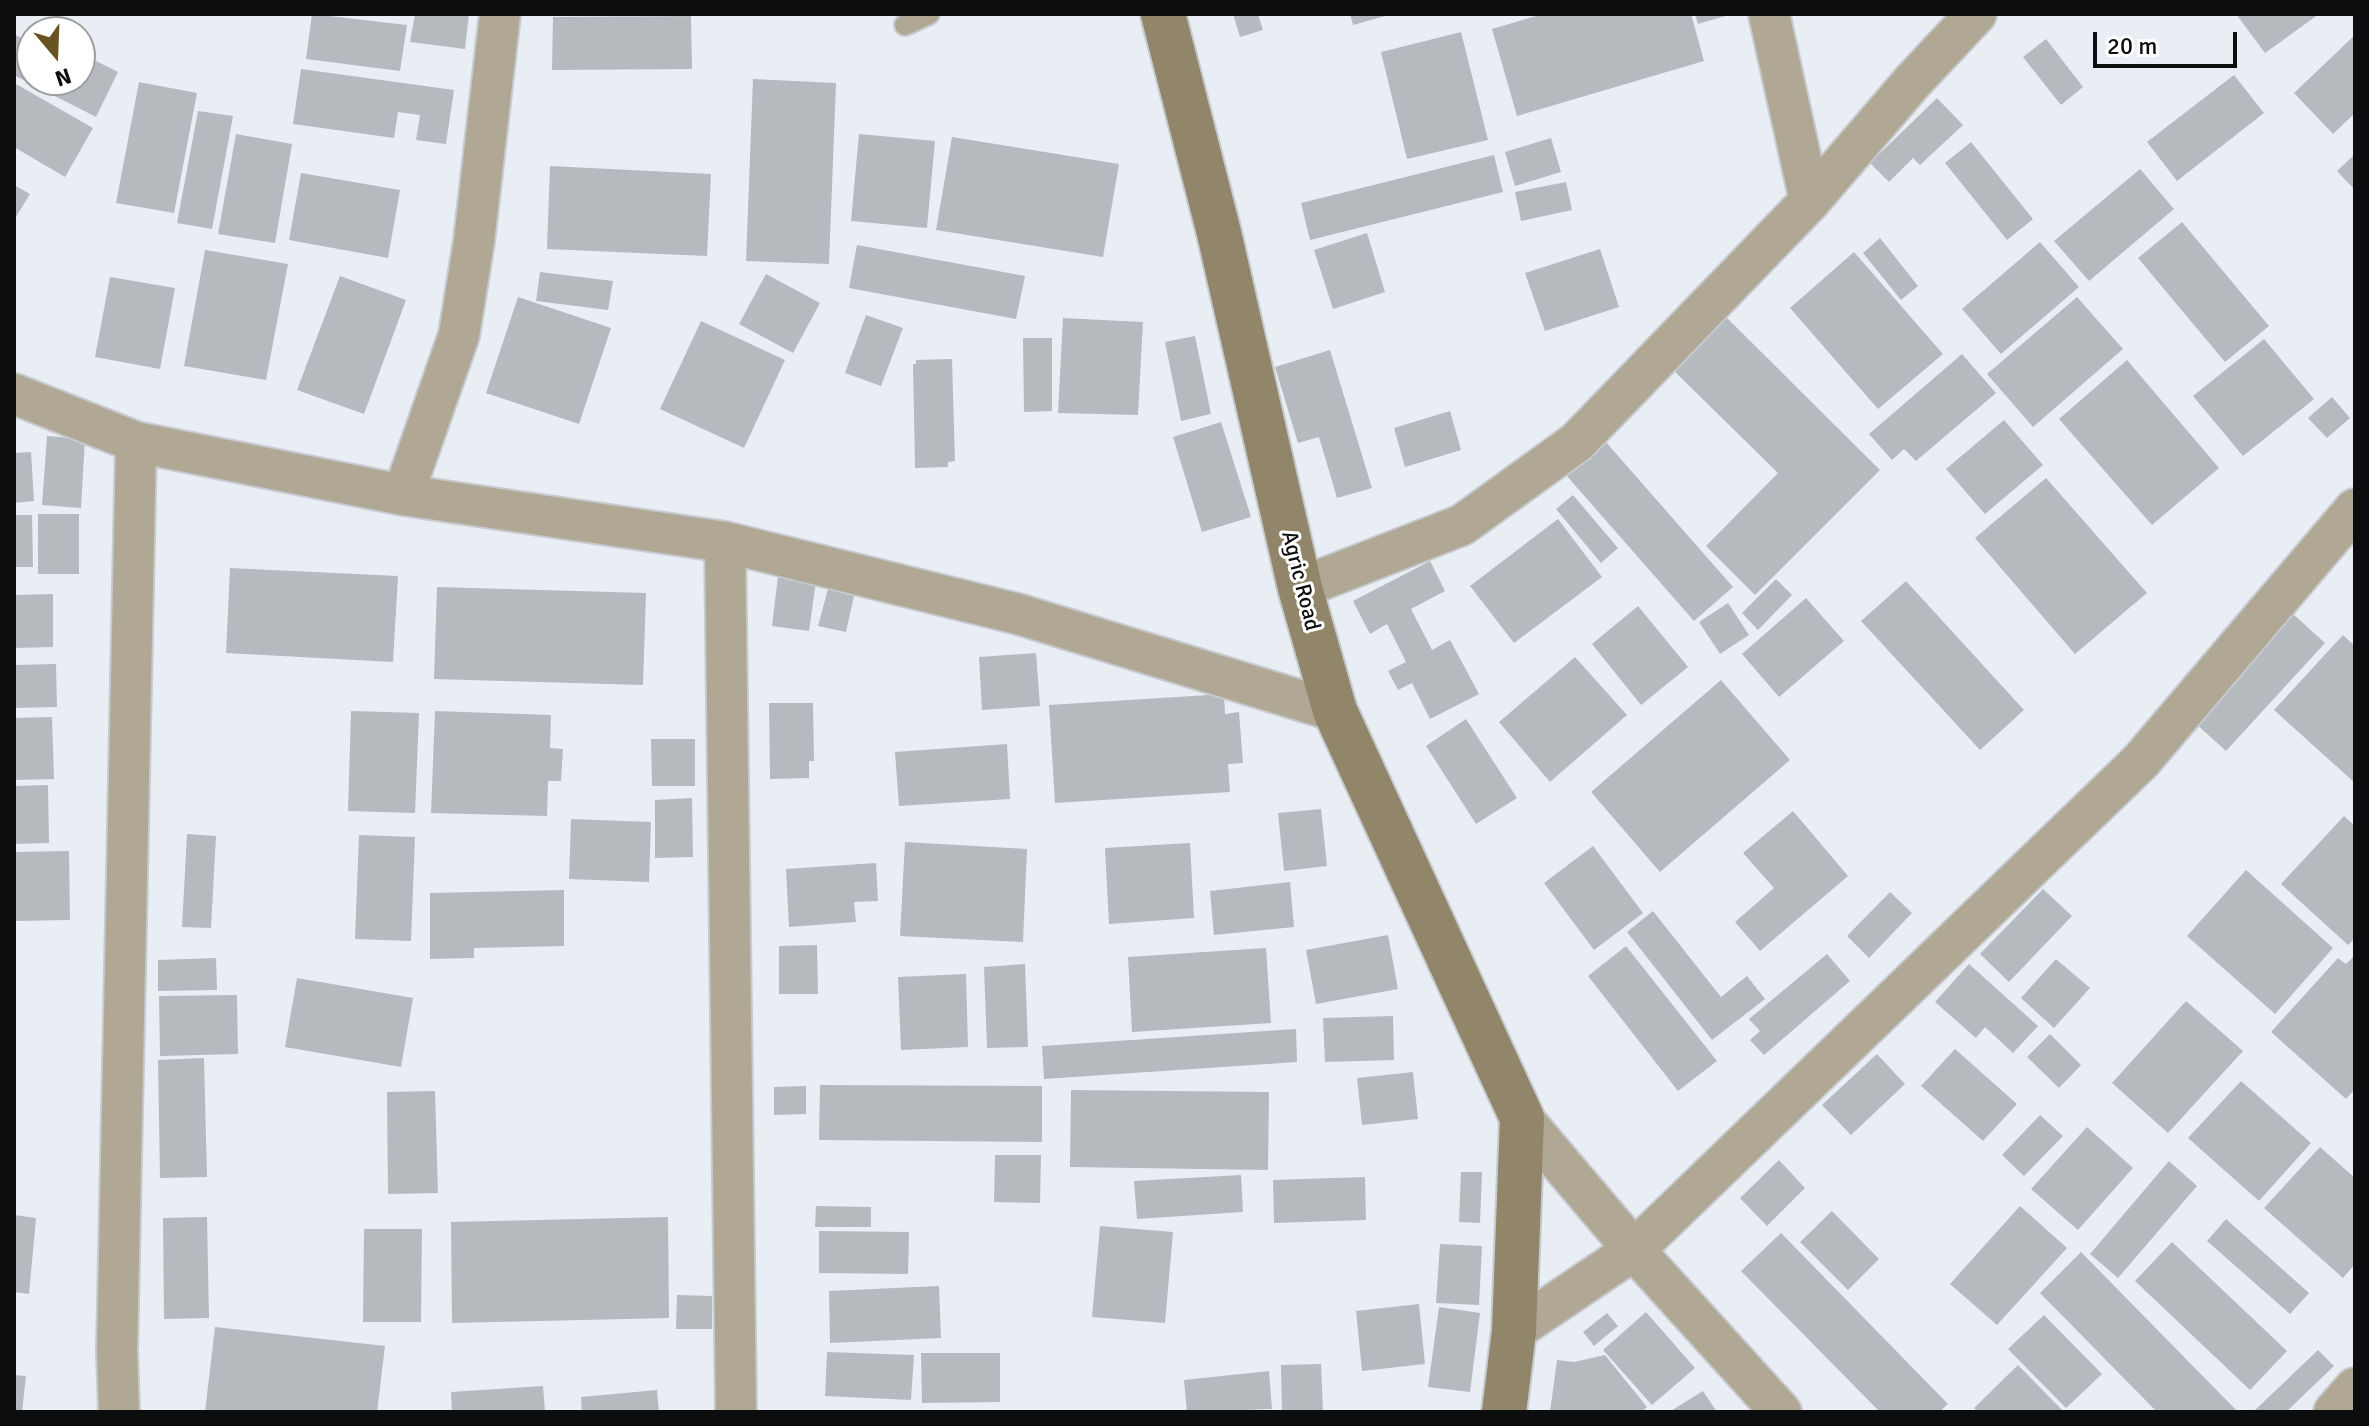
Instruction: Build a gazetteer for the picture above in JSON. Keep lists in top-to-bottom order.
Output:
{
  "streets": {
    "street": ["Agric Road"]
  },
  "scale_bar": "20 m",
  "north": "bottom"
}
